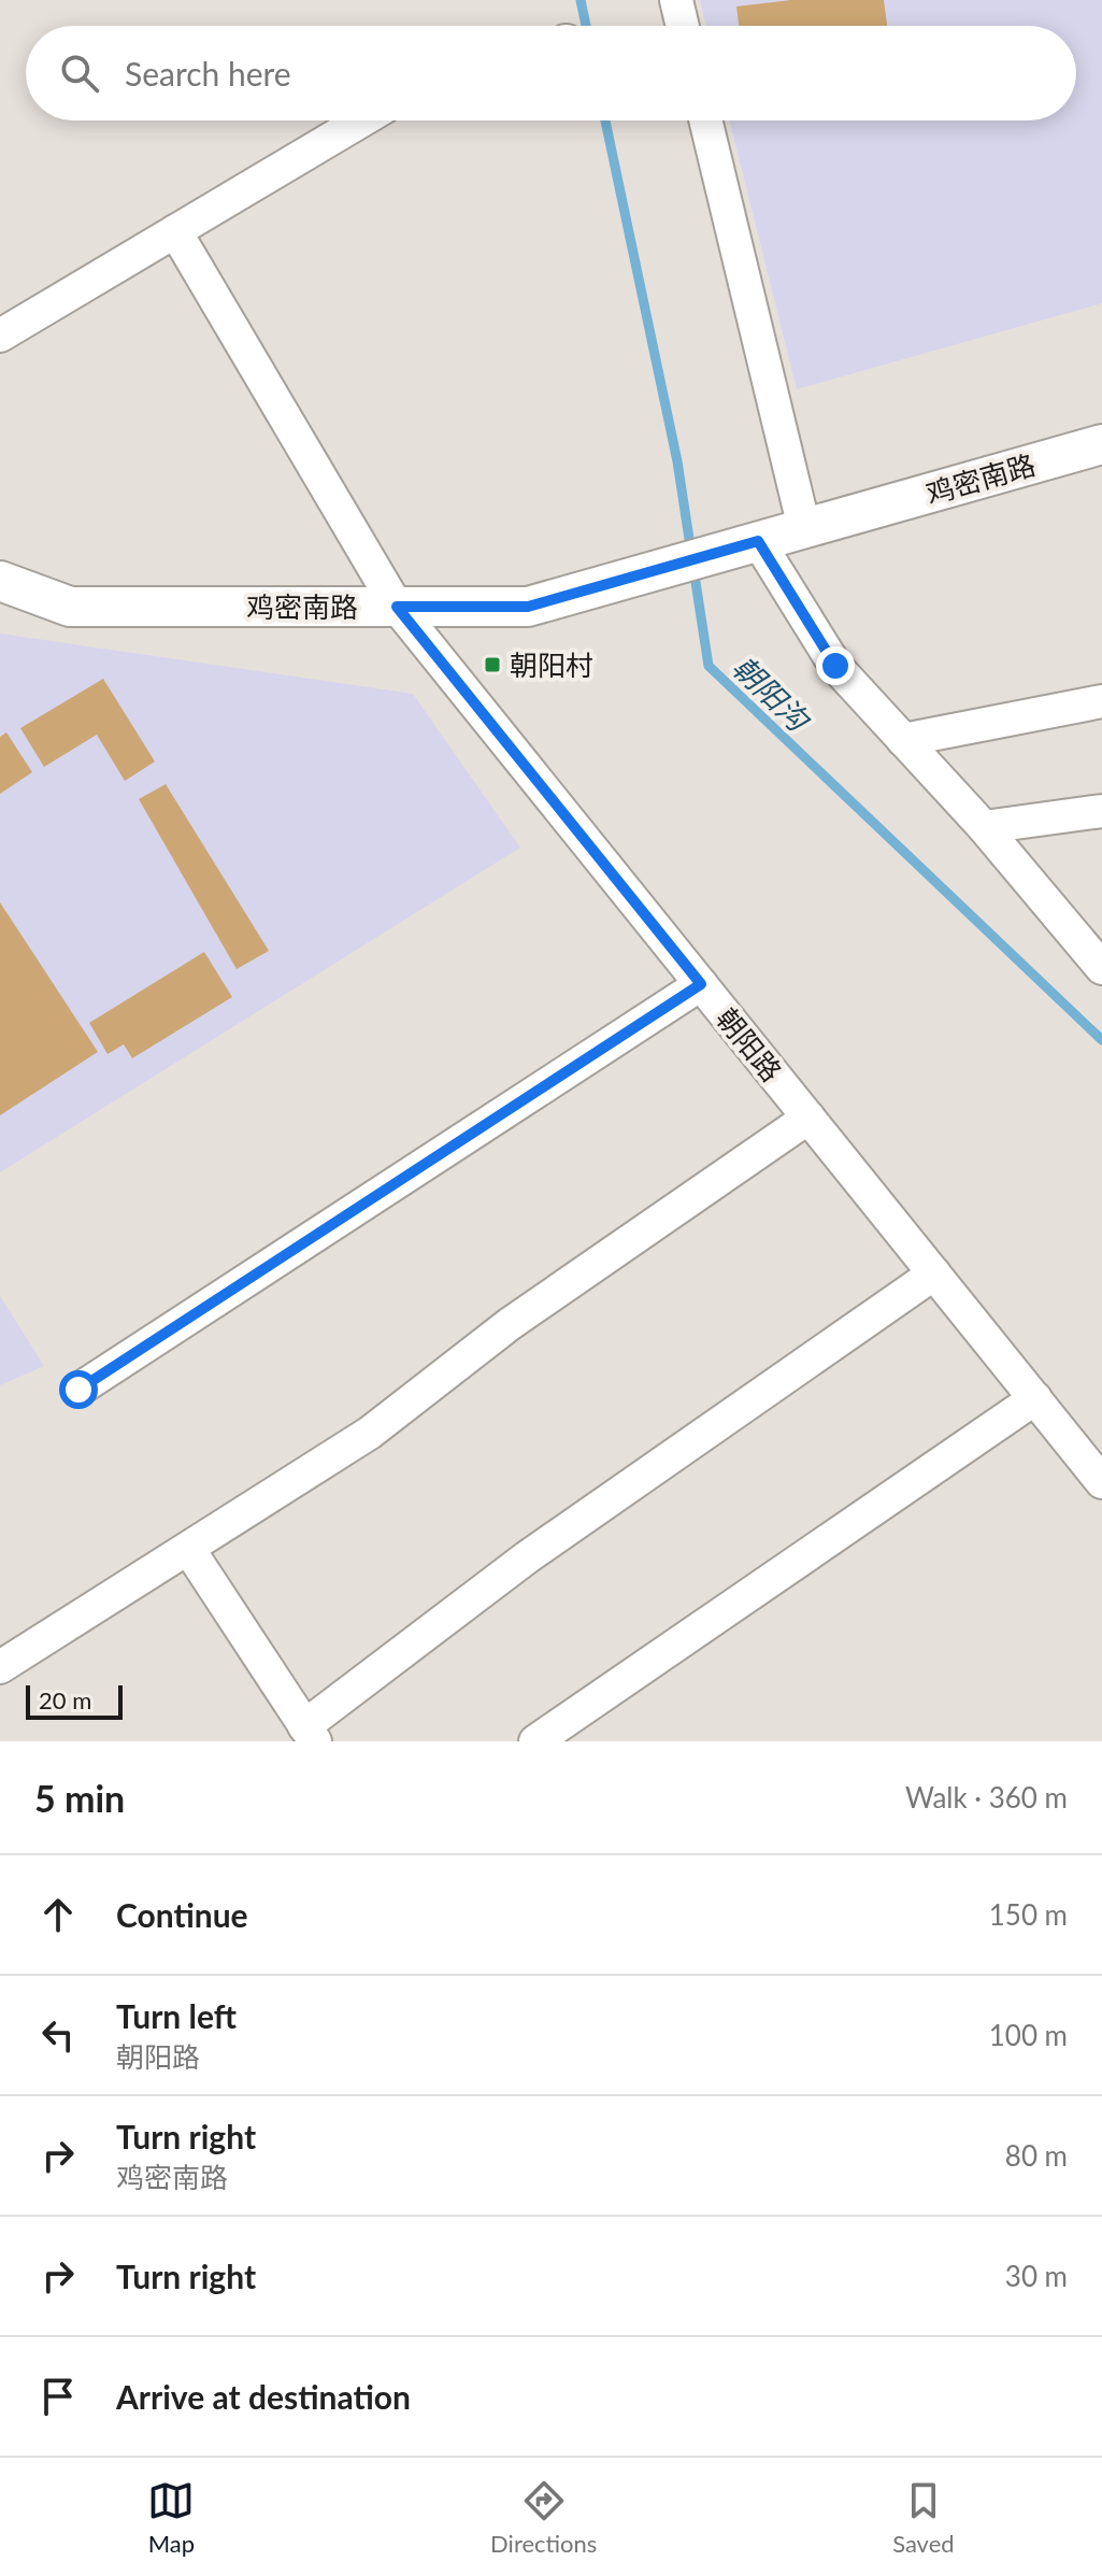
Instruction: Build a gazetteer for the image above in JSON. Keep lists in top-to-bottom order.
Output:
{
  "streets": {
    "main road": ["鸡密南路"],
    "street": ["朝阳路"]
  },
  "crossings": [
    ["鸡密南路", "朝阳路"]
  ],
  "water": ["朝阳沟"],
  "places": {
    "transit": ["朝阳村"]
  },
  "scale_bar": "20 m",
  "page": {
    "search": "Search here",
    "scale": "20 m",
    "heading": ["5 min", "Walk · 360 m"],
    "list": [
      ["Continue", "150 m"],
      ["Turn left", "朝阳路", "100 m"],
      ["Turn right", "鸡密南路", "80 m"],
      ["Turn right", "30 m"],
      "Arrive at destination"
    ],
    "nav": ["Map", "Directions", "Saved"]
  }
}
